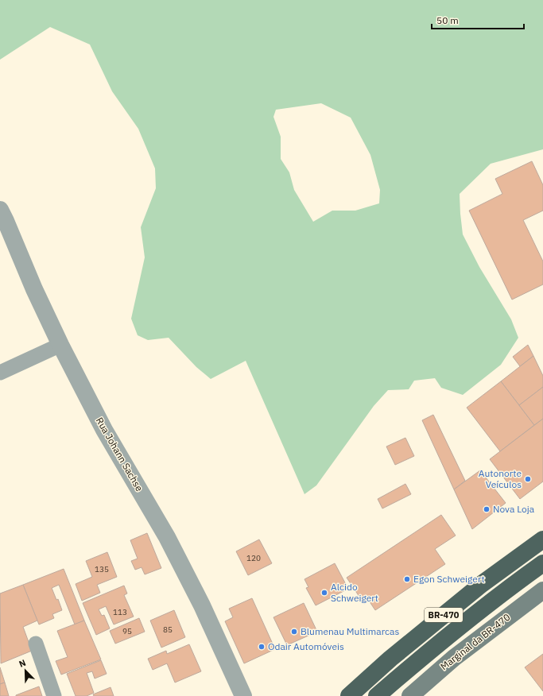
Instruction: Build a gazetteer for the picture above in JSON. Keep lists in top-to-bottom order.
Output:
{
  "streets": {
    "highway": ["BR-470"],
    "main road": ["Marginal da BR-470"],
    "street": ["Rua Johann Sachse"]
  },
  "places": [
    "Autonorte Veículos",
    "Nova Loja",
    "Egon Schweigert",
    "Alcido Schweigert",
    "Blumenau Multimarcas",
    "Odair Automóveis"
  ],
  "house_numbers": [
    "120",
    "135",
    "113",
    "85",
    "95"
  ],
  "scale_bar": "50 m",
  "north": "top left"
}
